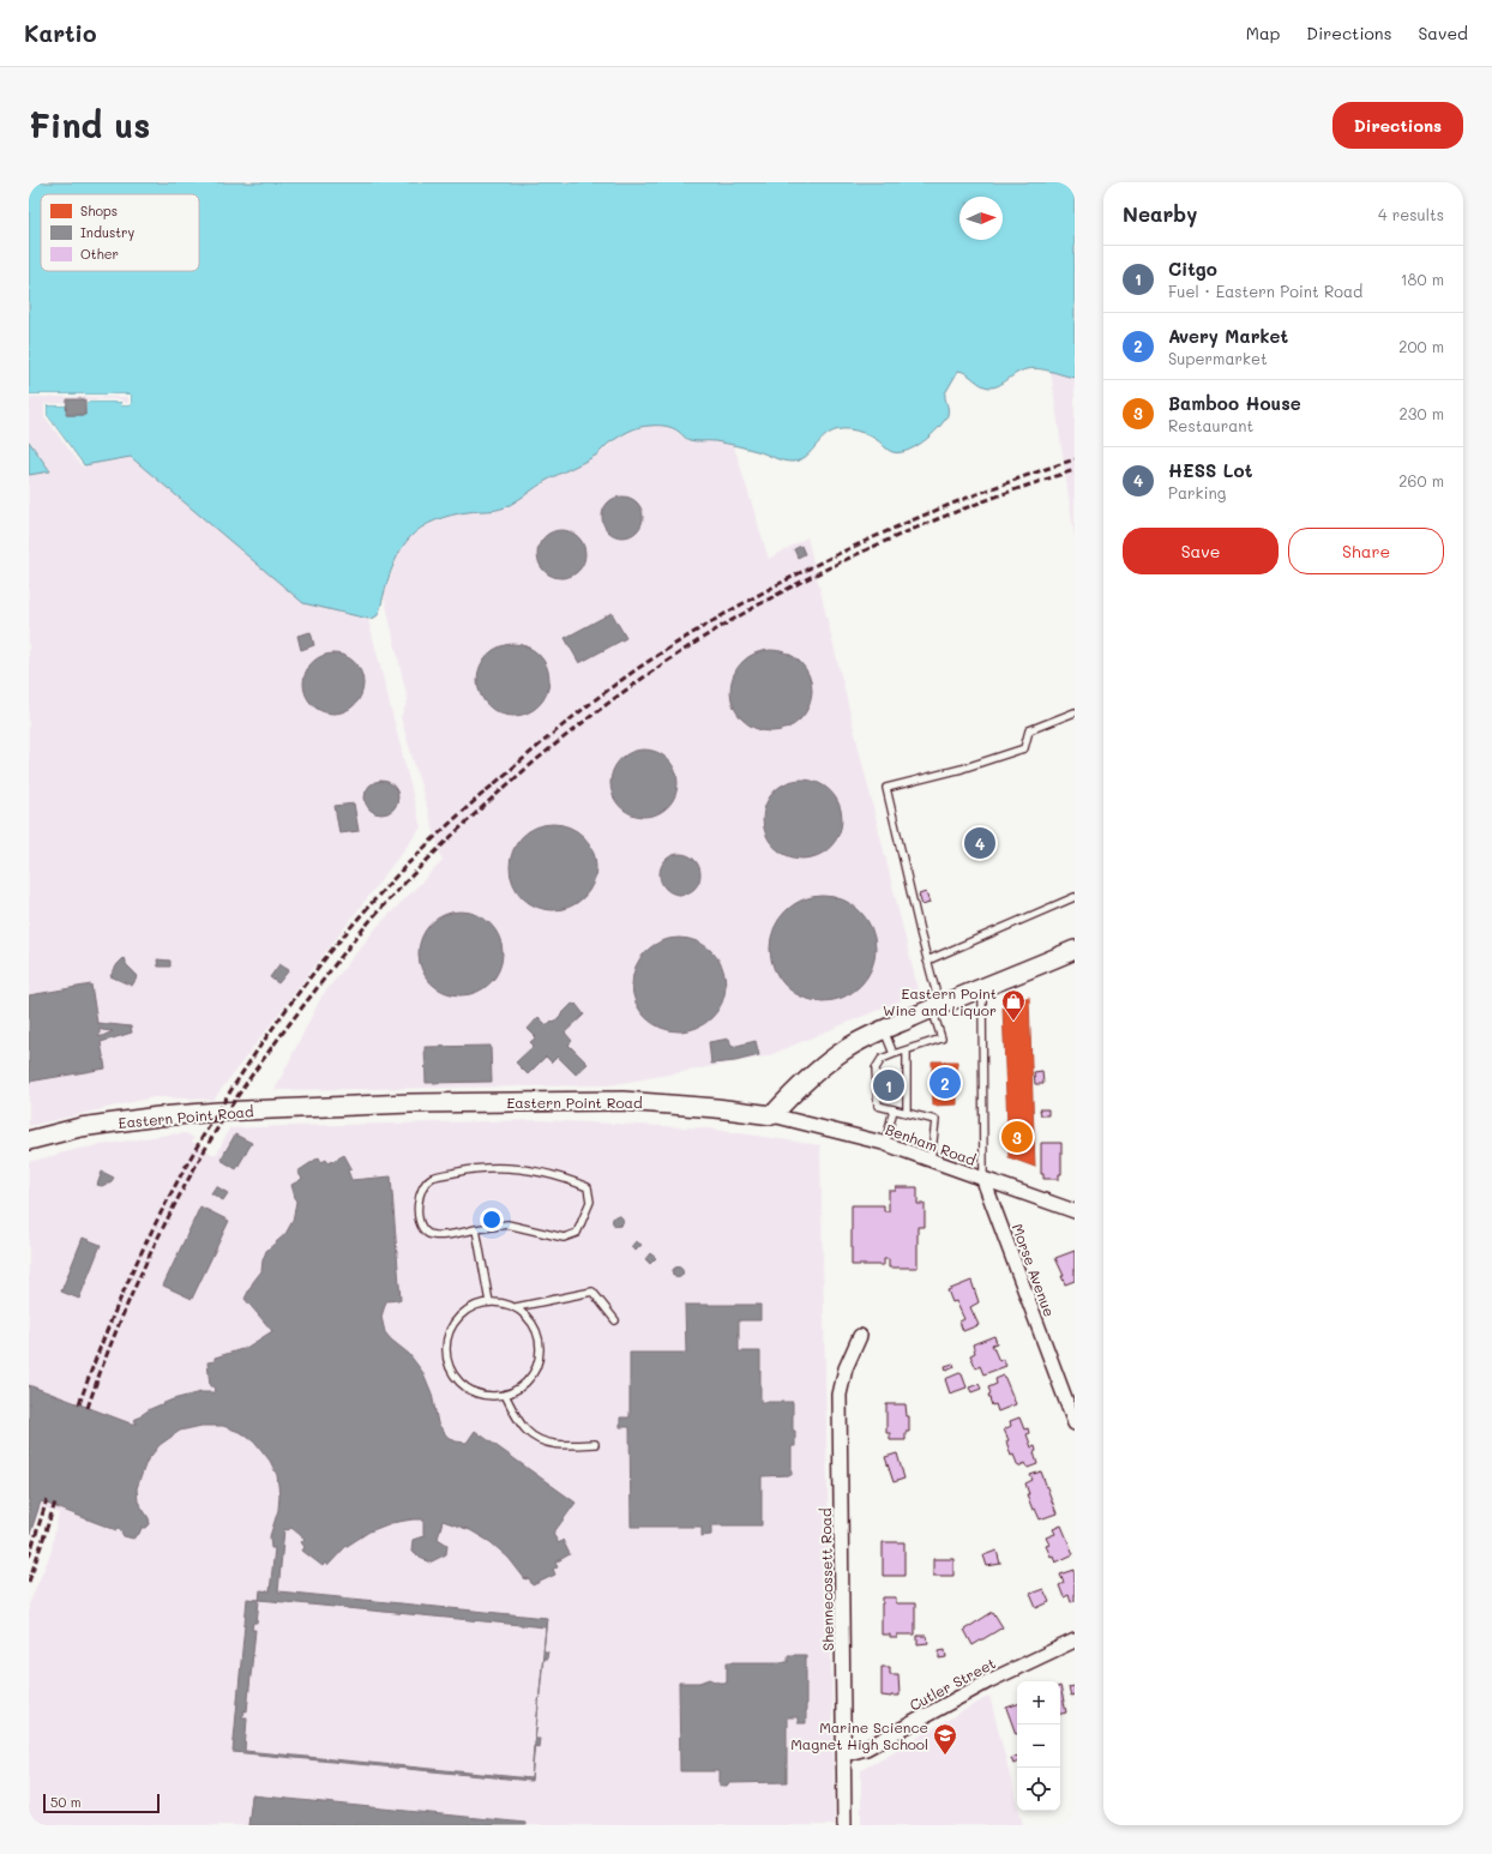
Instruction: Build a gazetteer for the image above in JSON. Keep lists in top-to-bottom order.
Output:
{
  "streets": {
    "main road": ["Eastern Point Road"],
    "street": [
      "Benham Road",
      "Morse Avenue",
      "Shennecossett Road",
      "Cutler Street"
    ]
  },
  "crossings": [
    ["Eastern Point Road", "Benham Road"],
    ["Benham Road", "Morse Avenue"],
    ["Shennecossett Road", "Cutler Street"]
  ],
  "places": {
    "shop": ["Eastern Point Wine and Liquor"],
    "school or university": ["Marine Science Magnet High School"]
  },
  "legend": ["Shops", "Industry", "Other"],
  "scale_bar": "50 m",
  "north": "right",
  "page": {
    "header": "Kartio",
    "nav": ["Map", "Directions", "Saved"],
    "buttons": [
      "Directions",
      ["Save", "Share"]
    ],
    "title": "Find us",
    "heading": ["Nearby", "4 results"],
    "list": [
      {
        "mark": "1",
        "name": "Citgo",
        "note": "Fuel · Eastern Point Road",
        "value": "180 m"
      },
      {
        "mark": "2",
        "name": "Avery Market",
        "note": "Supermarket",
        "value": "200 m"
      },
      {
        "mark": "3",
        "name": "Bamboo House",
        "note": "Restaurant",
        "value": "230 m"
      },
      {
        "mark": "4",
        "name": "HESS Lot",
        "note": "Parking",
        "value": "260 m"
      }
    ],
    "pins": [
      "4",
      "2",
      "1",
      "3"
    ],
    "map_buttons": ["+", "−"],
    "scale": "50 m"
  }
}
